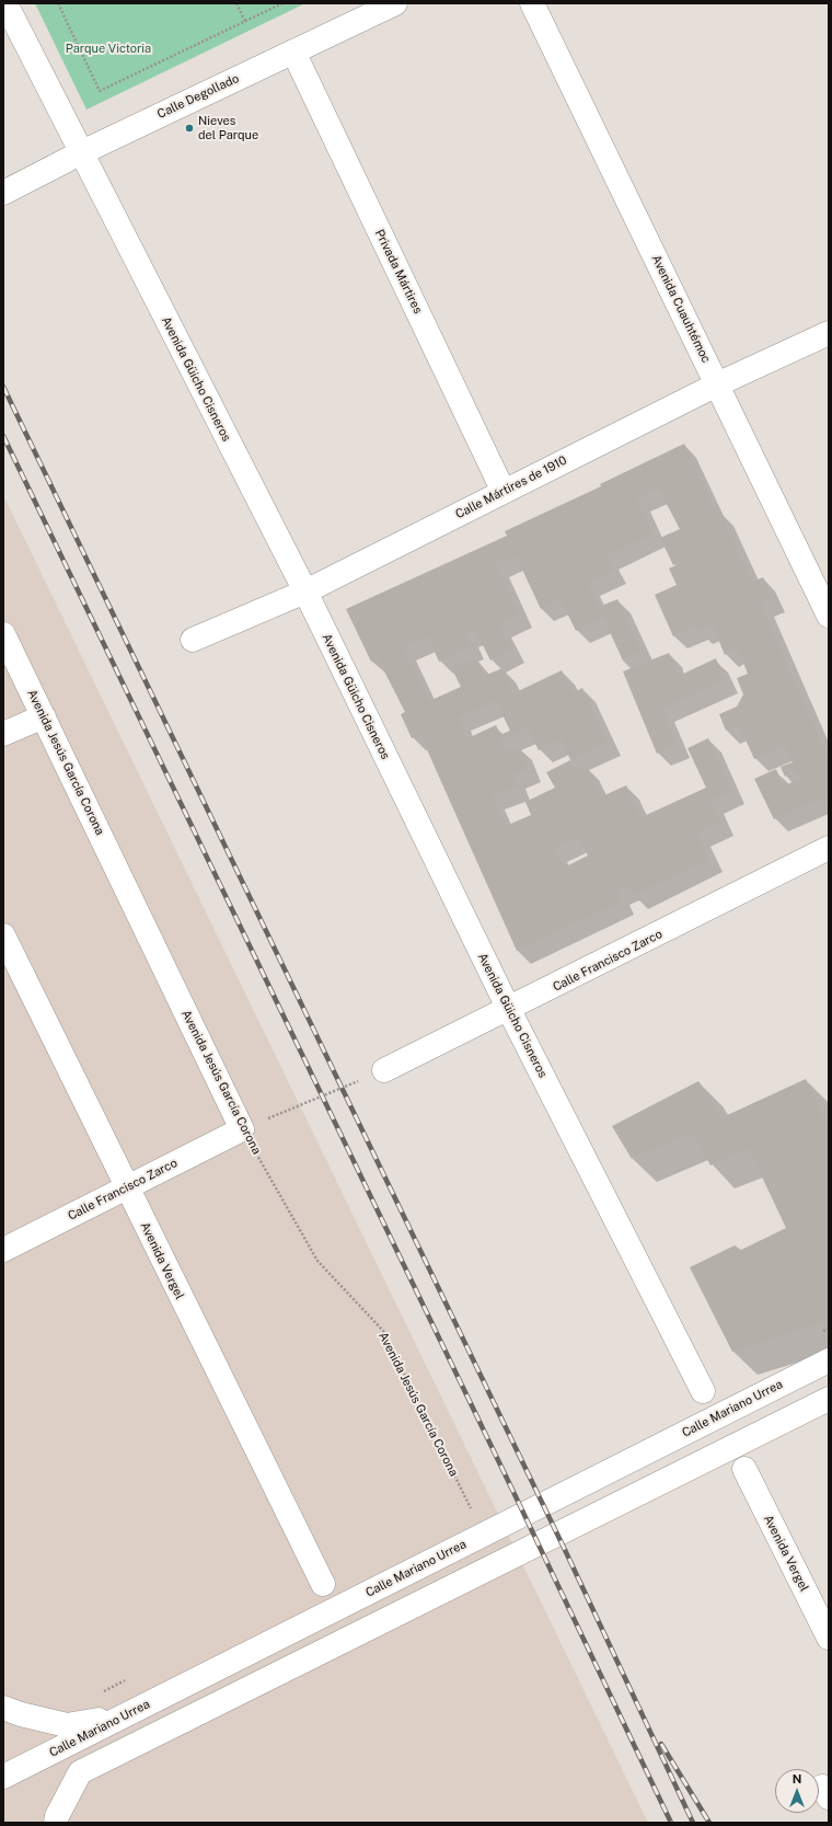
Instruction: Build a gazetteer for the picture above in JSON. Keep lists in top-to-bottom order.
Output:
{
  "streets": {
    "street": [
      "Calle Degollado",
      "Privada Mártires",
      "Avenida Cuauhtémoc",
      "Avenida Güicho Cisneros",
      "Calle Mártires de 1910",
      "Avenida Jesús García Corona",
      "Calle Francisco Zarco",
      "Avenida Vergel",
      "Calle Mariano Urrea"
    ]
  },
  "crossings": [
    ["Calle Degollado", "Privada Mártires"],
    ["Calle Degollado", "Avenida Güicho Cisneros"],
    ["Privada Mártires", "Calle Mártires de 1910"],
    ["Avenida Cuauhtémoc", "Calle Mártires de 1910"],
    ["Avenida Güicho Cisneros", "Calle Mártires de 1910"],
    ["Avenida Güicho Cisneros", "Calle Francisco Zarco"],
    ["Avenida Jesús García Corona", "Calle Francisco Zarco"],
    ["Calle Francisco Zarco", "Avenida Vergel"]
  ],
  "parks": ["Parque Victoria"],
  "places": ["Nieves del Parque"],
  "north": "top"
}
